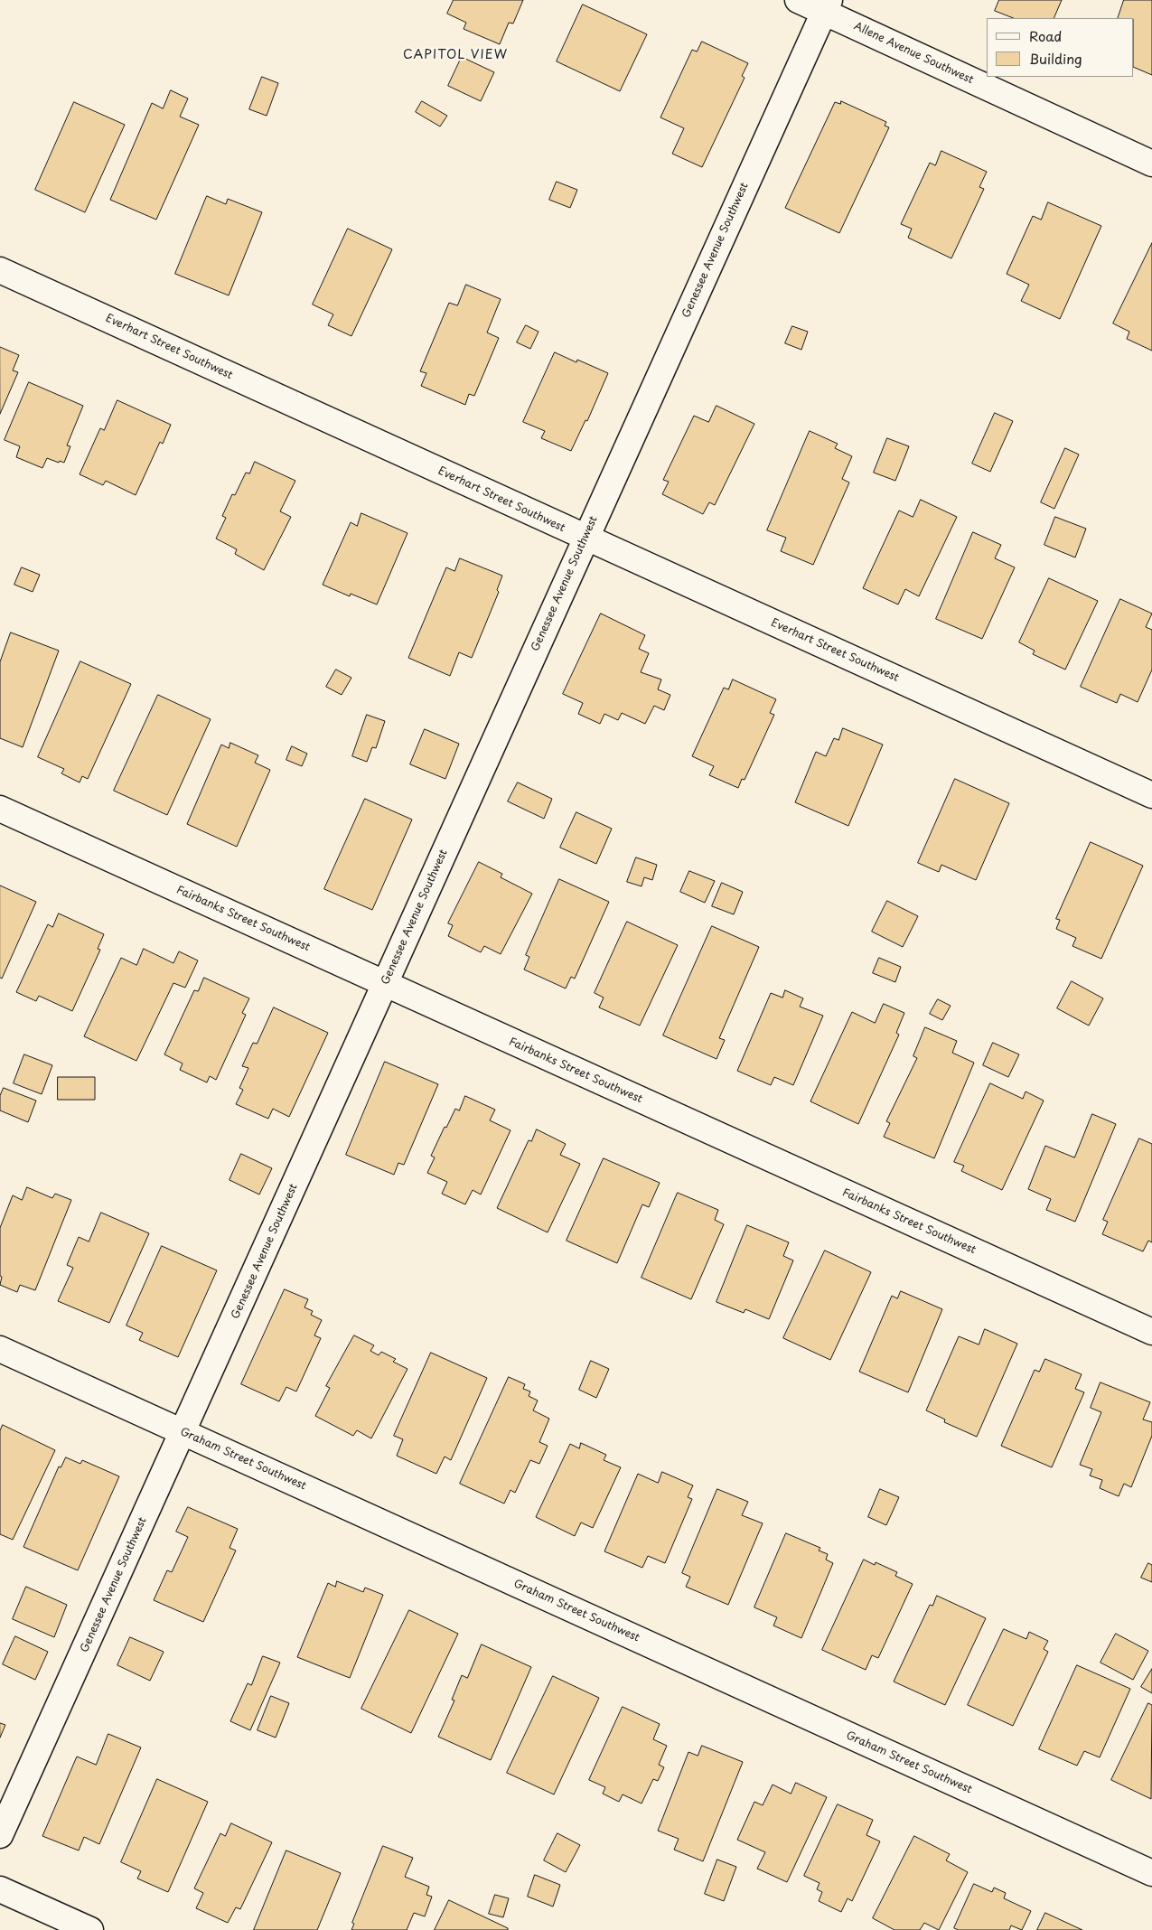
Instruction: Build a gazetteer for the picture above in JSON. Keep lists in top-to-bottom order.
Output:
{
  "streets": {
    "street": [
      "Allene Avenue Southwest",
      "Genessee Avenue Southwest",
      "Everhart Street Southwest",
      "Fairbanks Street Southwest",
      "Graham Street Southwest"
    ]
  },
  "crossings": [
    ["Allene Avenue Southwest", "Genessee Avenue Southwest"],
    ["Genessee Avenue Southwest", "Everhart Street Southwest"],
    ["Genessee Avenue Southwest", "Fairbanks Street Southwest"],
    ["Genessee Avenue Southwest", "Graham Street Southwest"]
  ],
  "districts": ["CAPITOL VIEW"],
  "legend": ["Road", "Building"]
}
